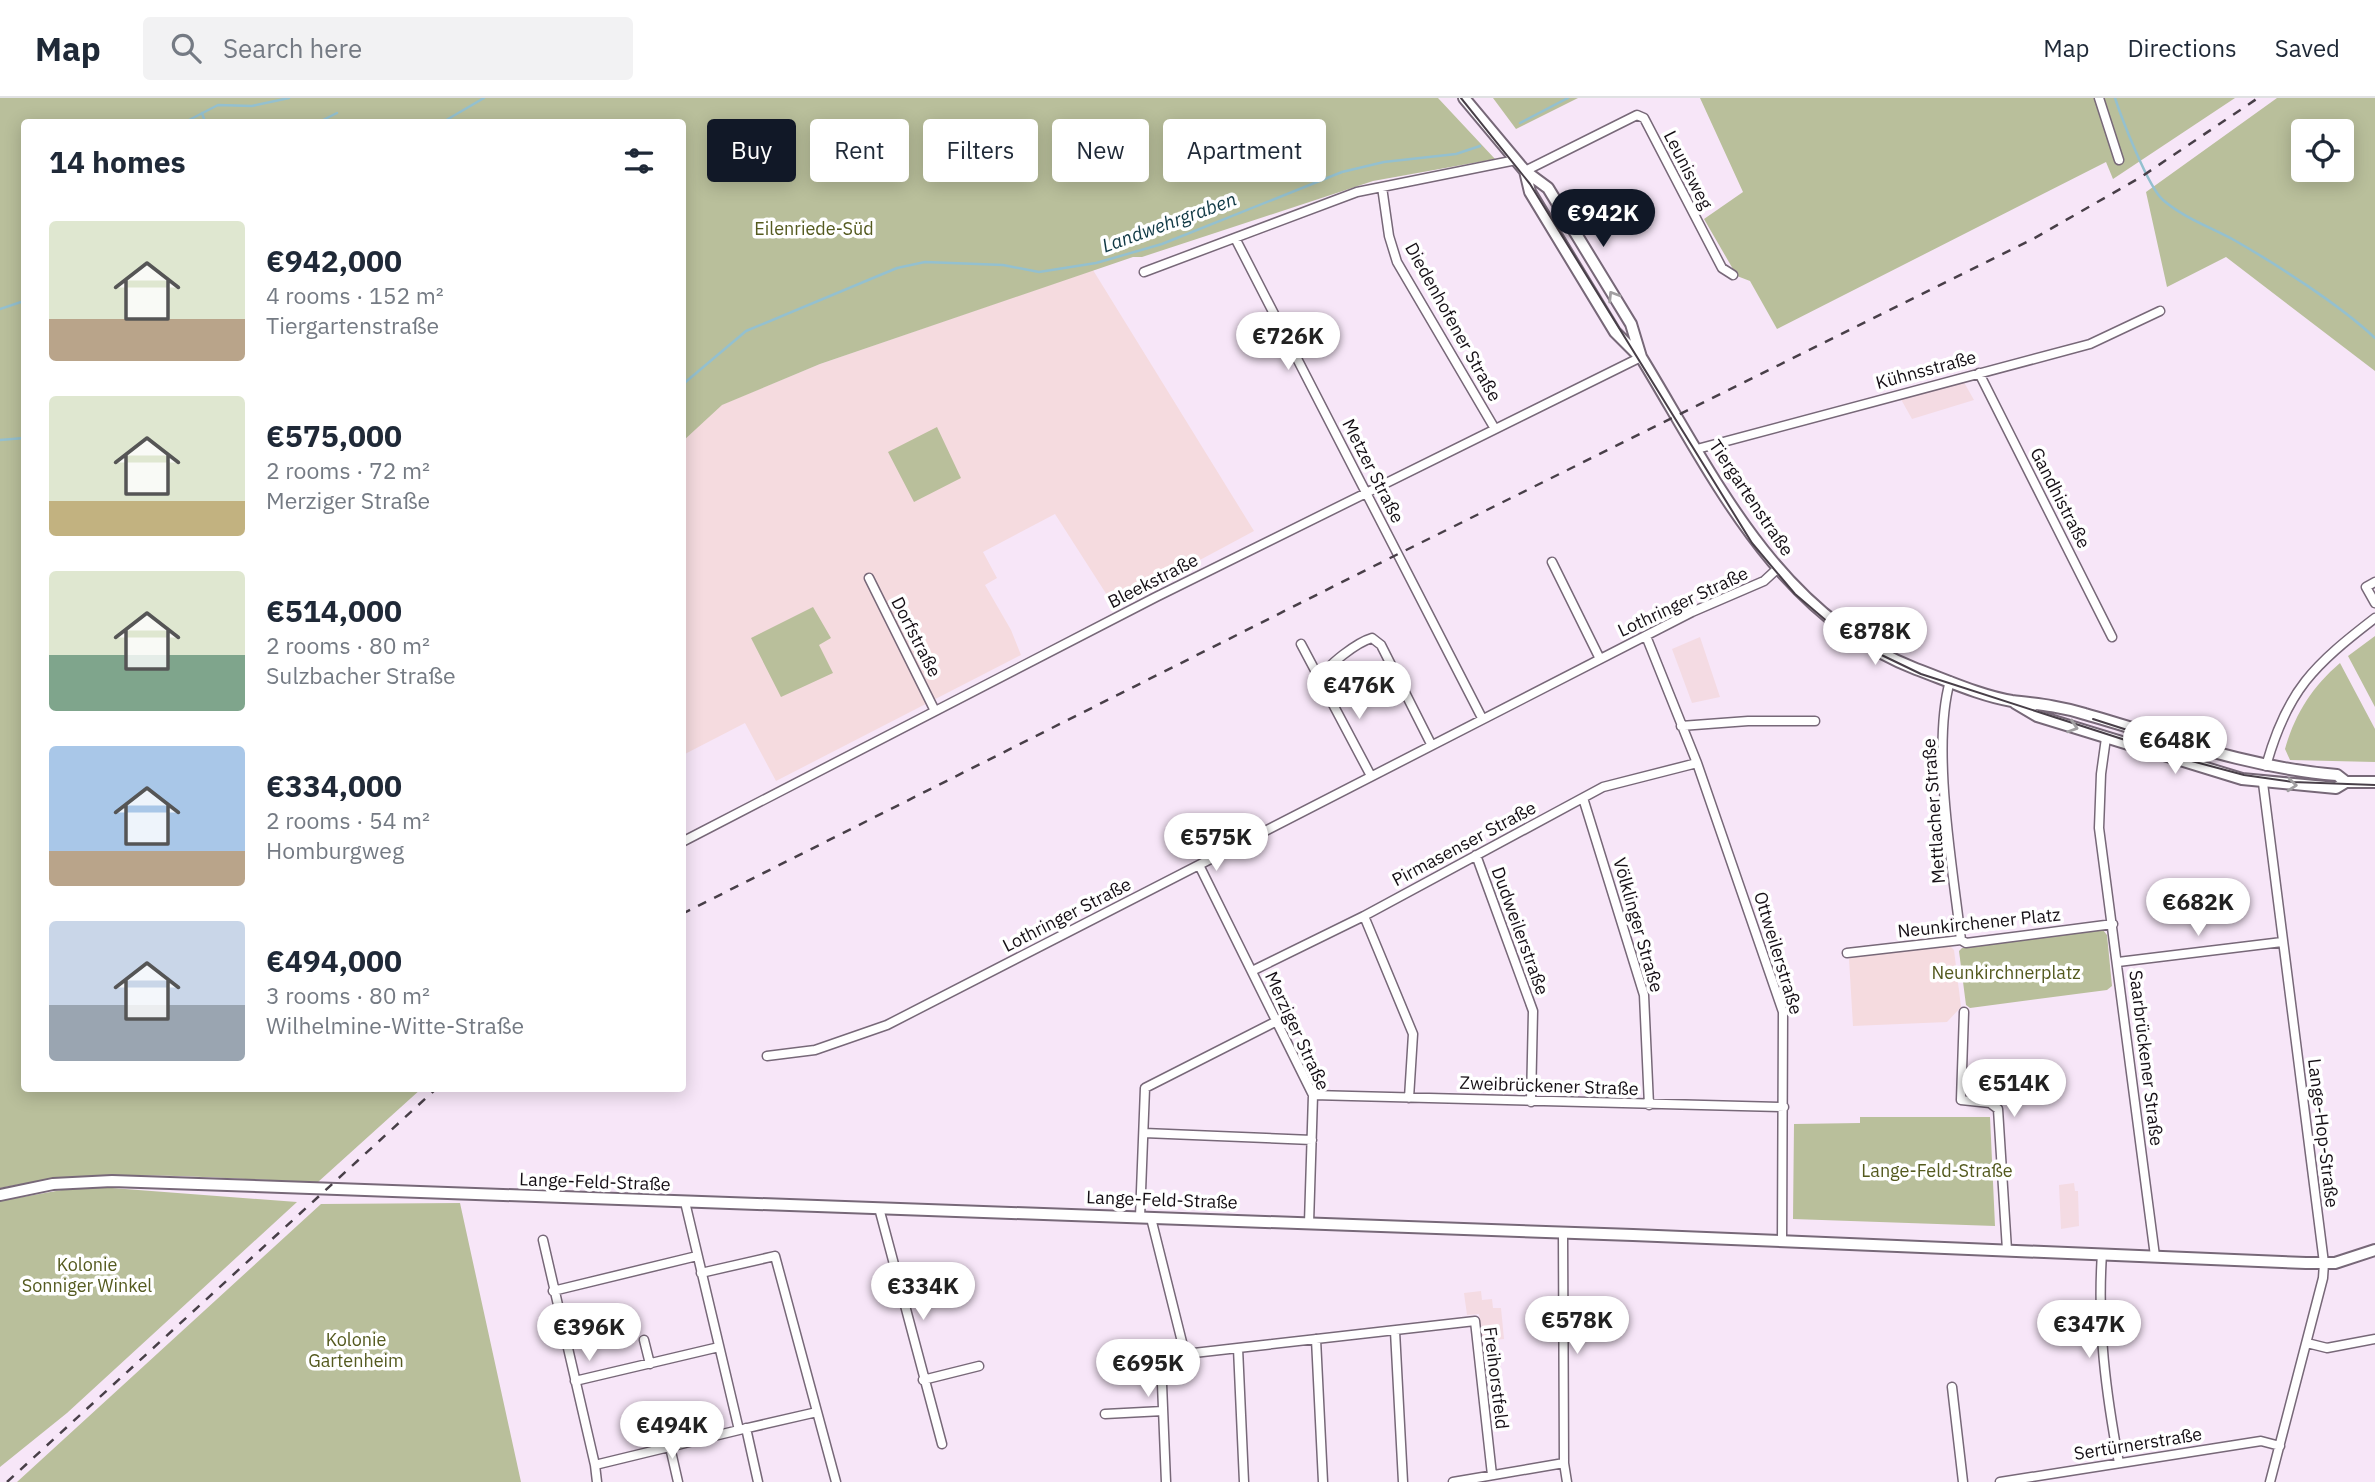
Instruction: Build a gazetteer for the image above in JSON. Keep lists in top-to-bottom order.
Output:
{
  "streets": {
    "street": [
      "Leunisweg",
      "Diedenhofener Straße",
      "Kühnsstraße",
      "Metzer Straße",
      "Tiergartenstraße",
      "Gandhistraße",
      "Bleekstraße",
      "Lothringer Straße",
      "Dorfstraße",
      "Mettlacher Straße",
      "Pirmasenser Straße",
      "Neunkirchener Platz",
      "Völklinger Straße",
      "Dudweilerstraße",
      "Ottweilerstraße",
      "Merziger Straße",
      "Saarbrückener Straße",
      "Zweibrückener Straße",
      "Lange-Hop-Straße",
      "Lange-Feld-Straße",
      "Freihorstfeld",
      "Sertürnerstraße"
    ]
  },
  "crossings": [
    ["Leunisweg", "Tiergartenstraße"],
    ["Diedenhofener Straße", "Bleekstraße"],
    ["Kühnsstraße", "Tiergartenstraße"],
    ["Kühnsstraße", "Gandhistraße"],
    ["Metzer Straße", "Bleekstraße"],
    ["Metzer Straße", "Lothringer Straße"],
    ["Tiergartenstraße", "Bleekstraße"],
    ["Tiergartenstraße", "Lothringer Straße"],
    ["Tiergartenstraße", "Mettlacher Straße"],
    ["Tiergartenstraße", "Saarbrückener Straße"],
    ["Tiergartenstraße", "Lange-Hop-Straße"],
    ["Bleekstraße", "Dorfstraße"],
    ["Lothringer Straße", "Ottweilerstraße"],
    ["Lothringer Straße", "Merziger Straße"],
    ["Mettlacher Straße", "Neunkirchener Platz"],
    ["Pirmasenser Straße", "Völklinger Straße"],
    ["Pirmasenser Straße", "Dudweilerstraße"],
    ["Pirmasenser Straße", "Ottweilerstraße"],
    ["Pirmasenser Straße", "Merziger Straße"],
    ["Neunkirchener Platz", "Saarbrückener Straße"],
    ["Völklinger Straße", "Zweibrückener Straße"],
    ["Dudweilerstraße", "Zweibrückener Straße"],
    ["Ottweilerstraße", "Zweibrückener Straße"],
    ["Ottweilerstraße", "Lange-Feld-Straße"],
    ["Merziger Straße", "Zweibrückener Straße"],
    ["Merziger Straße", "Lange-Feld-Straße"],
    ["Saarbrückener Straße", "Lange-Feld-Straße"],
    ["Lange-Hop-Straße", "Lange-Feld-Straße"],
    ["Lange-Hop-Straße", "Sertürnerstraße"]
  ],
  "water": ["Landwehrgraben"],
  "parks": [
    "Eilenriede-Süd",
    "Neunkirchnerplatz",
    "Lange-Feld-Straße",
    "Kolonie Sonniger Winkel",
    "Kolonie Gartenheim"
  ],
  "page": {
    "header": "Map",
    "search": "Search here",
    "nav": ["Map", "Directions", "Saved"],
    "chip": [
      "Buy",
      "Rent",
      "Filters",
      "New",
      "Apartment"
    ],
    "heading": "14 homes",
    "price": [
      "€942K",
      "€726K",
      "€878K",
      "€476K",
      "€648K",
      "€575K",
      "€682K",
      "€514K",
      "€334K",
      "€578K",
      "€347K",
      "€396K",
      "€695K",
      "€494K"
    ],
    "list": [
      {
        "name": "€942,000",
        "note": "4 rooms · 152 m² · Tiergartenstraße"
      },
      {
        "name": "€575,000",
        "note": "2 rooms · 72 m² · Merziger Straße"
      },
      {
        "name": "€514,000",
        "note": "2 rooms · 80 m² · Sulzbacher Straße"
      },
      {
        "name": "€334,000",
        "note": "2 rooms · 54 m² · Homburgweg"
      },
      {
        "name": "€494,000",
        "note": "3 rooms · 80 m² · Wilhelmine-Witte-Straße"
      }
    ]
  }
}
